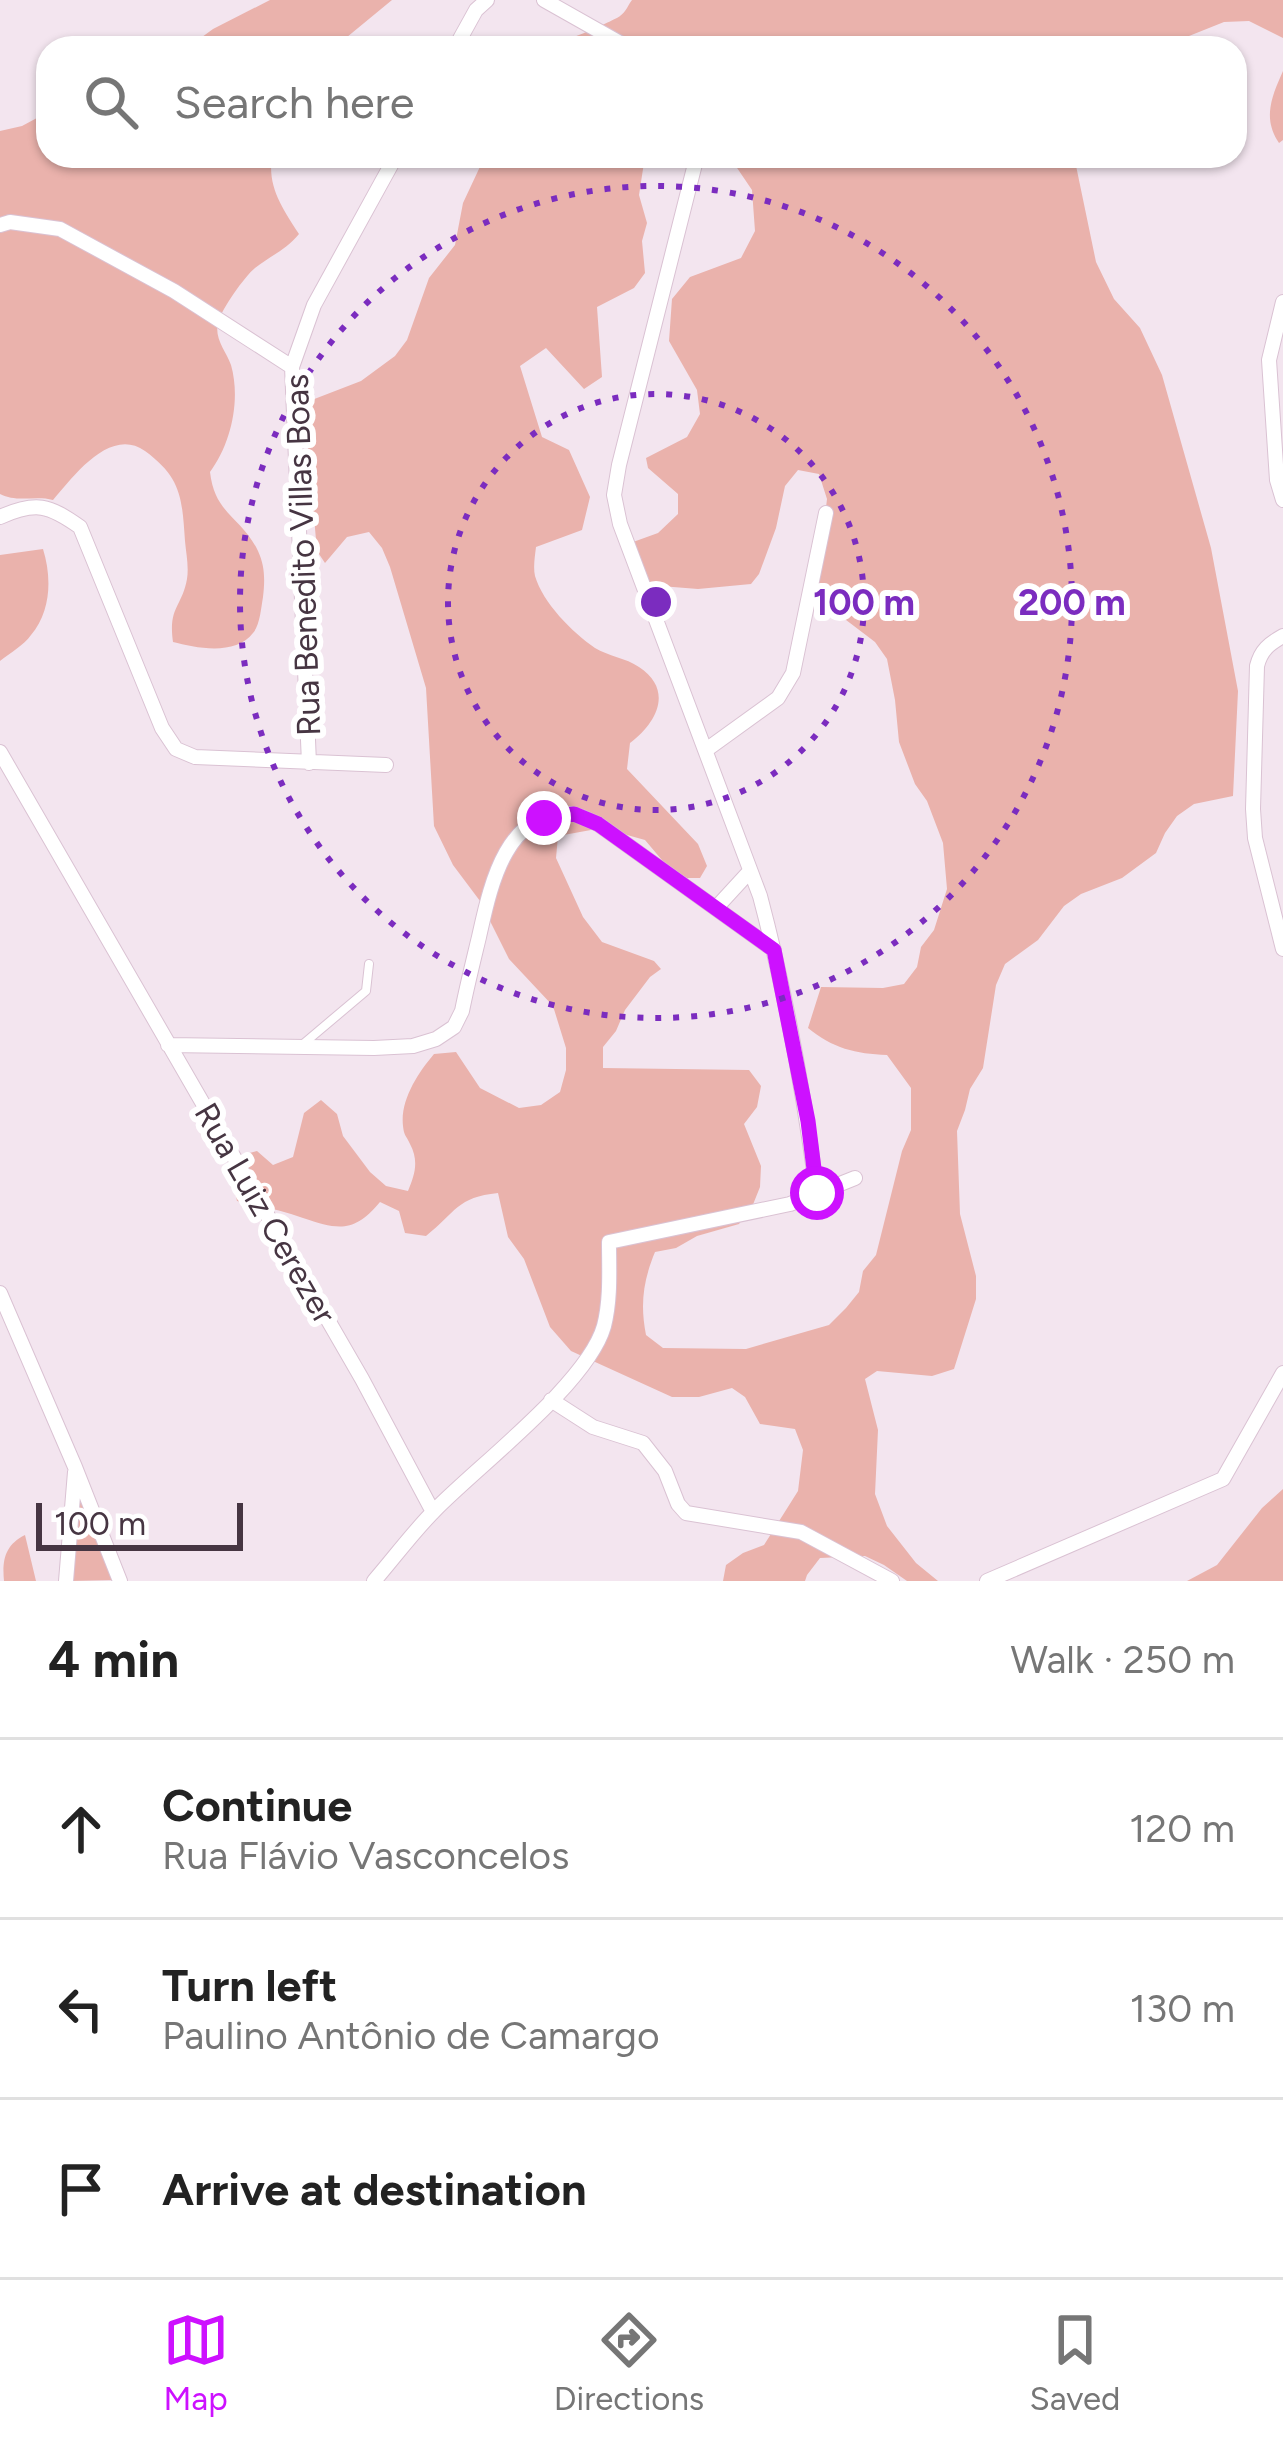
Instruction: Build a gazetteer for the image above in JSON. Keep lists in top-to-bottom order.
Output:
{
  "streets": {
    "street": ["Rua Benedito Villas Boas", "Rua Luiz Cerezer"]
  },
  "scale_bar": "100 m",
  "page": {
    "search": "Search here",
    "scale": "100 m",
    "heading": ["4 min", "Walk · 250 m"],
    "list": [
      ["Continue", "Rua Flávio Vasconcelos", "120 m"],
      ["Turn left", "Paulino Antônio de Camargo", "130 m"],
      "Arrive at destination"
    ],
    "nav": ["Map", "Directions", "Saved"]
  },
  "rings": ["100 m", "200 m"]
}
